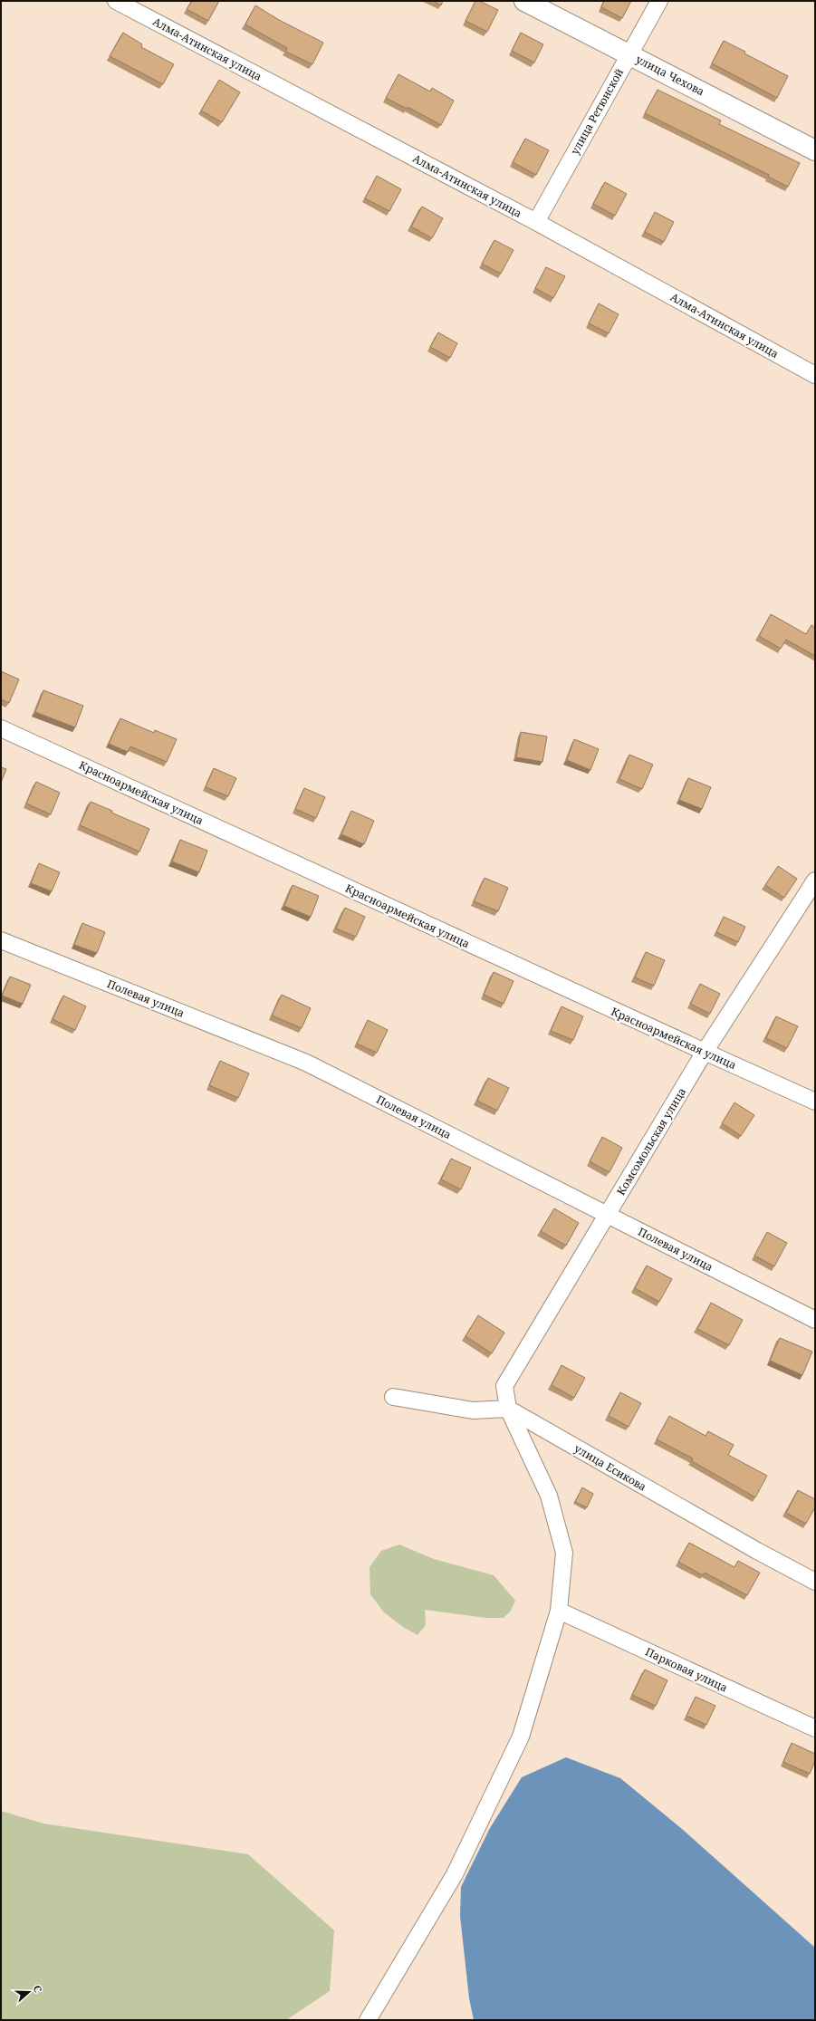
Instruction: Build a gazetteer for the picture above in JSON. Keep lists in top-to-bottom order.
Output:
{
  "streets": {
    "street": [
      "Алма-Атинская улица",
      "улица Чехова",
      "улица Ретюнской",
      "Красноармейская улица",
      "Полевая улица",
      "Комсомольская улица",
      "улица Есикова",
      "Парковая улица"
    ]
  },
  "crossings": [
    ["Алма-Атинская улица", "улица Ретюнской"],
    ["улица Чехова", "улица Ретюнской"],
    ["Красноармейская улица", "Комсомольская улица"],
    ["Полевая улица", "Комсомольская улица"],
    ["Комсомольская улица", "улица Есикова"],
    ["Комсомольская улица", "Парковая улица"]
  ],
  "north": "right"
}
